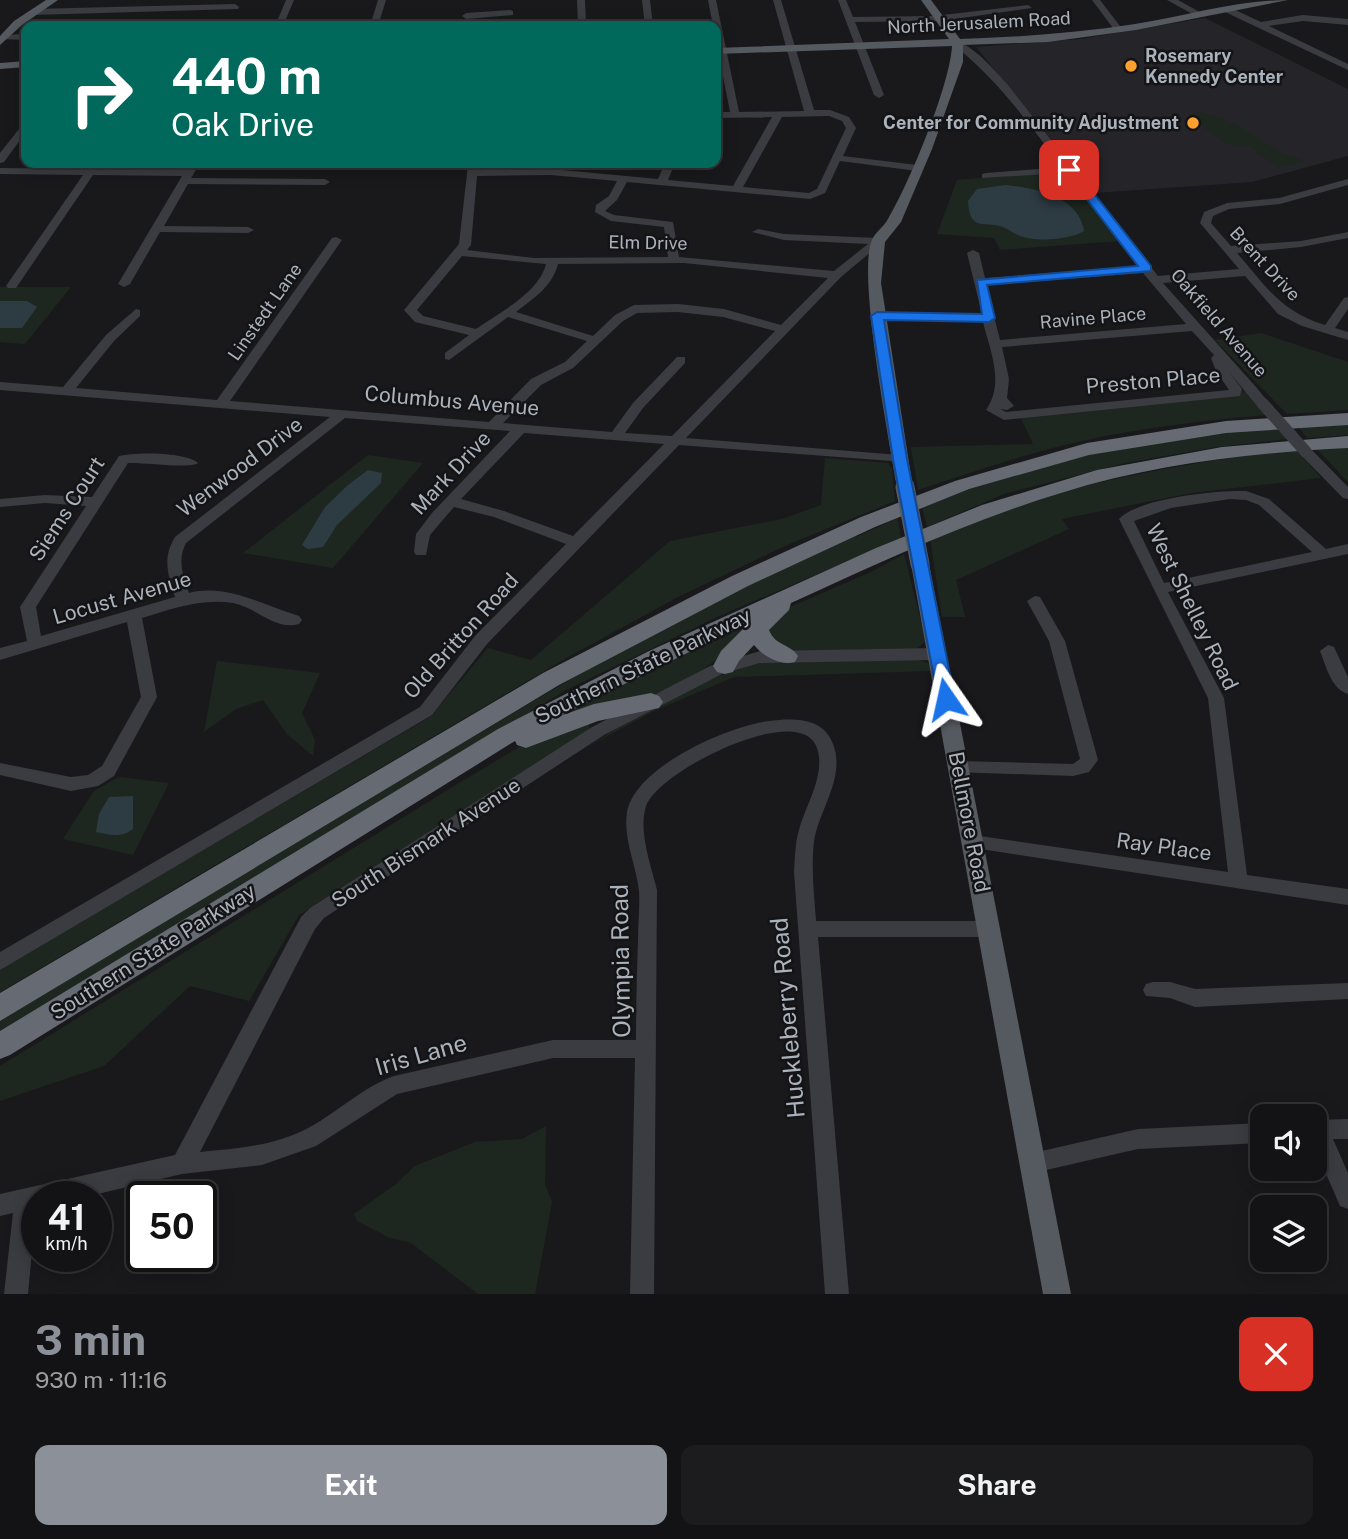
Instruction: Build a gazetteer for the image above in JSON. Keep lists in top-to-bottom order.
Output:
{
  "streets": {
    "highway": ["Southern State Parkway"],
    "main road": ["North Jerusalem Road", "Bellmore Road"],
    "street": [
      "Elm Drive",
      "Brent Drive",
      "Linstedt Lane",
      "Ravine Place",
      "Oakfield Avenue",
      "Preston Place",
      "Columbus Avenue",
      "Wenwood Drive",
      "Mark Drive",
      "Siems Court",
      "Locust Avenue",
      "West Shelley Road",
      "Old Britton Road",
      "South Bismark Avenue",
      "Ray Place",
      "Olympia Road",
      "Huckleberry Road",
      "Iris Lane"
    ]
  },
  "crossings": [
    ["North Jerusalem Road", "Oakfield Avenue"],
    ["North Jerusalem Road", "Bellmore Road"],
    ["Elm Drive", "Old Britton Road"],
    ["Linstedt Lane", "Columbus Avenue"],
    ["Ravine Place", "Oakfield Avenue"],
    ["Ravine Place", "Preston Place"],
    ["Oakfield Avenue", "Preston Place"],
    ["Oakfield Avenue", "Bellmore Road"],
    ["Columbus Avenue", "Wenwood Drive"],
    ["Columbus Avenue", "Mark Drive"],
    ["Columbus Avenue", "Old Britton Road"],
    ["Columbus Avenue", "Bellmore Road"],
    ["Wenwood Drive", "Locust Avenue"],
    ["Siems Court", "Locust Avenue"],
    ["West Shelley Road", "Ray Place"],
    ["Old Britton Road", "Bellmore Road"],
    ["Bellmore Road", "Ray Place"],
    ["South Bismark Avenue", "Iris Lane"],
    ["Olympia Road", "Huckleberry Road"],
    ["Olympia Road", "Iris Lane"]
  ],
  "places": ["Rosemary Kennedy Center", "Center for Community Adjustment"],
  "page": {
    "turn": ["440 m", "Oak Drive"],
    "speed": "41 km/h",
    "limit": "50",
    "heading": ["3 min", "930 m · 11:16"],
    "buttons": ["Exit", "Share"]
  }
}
